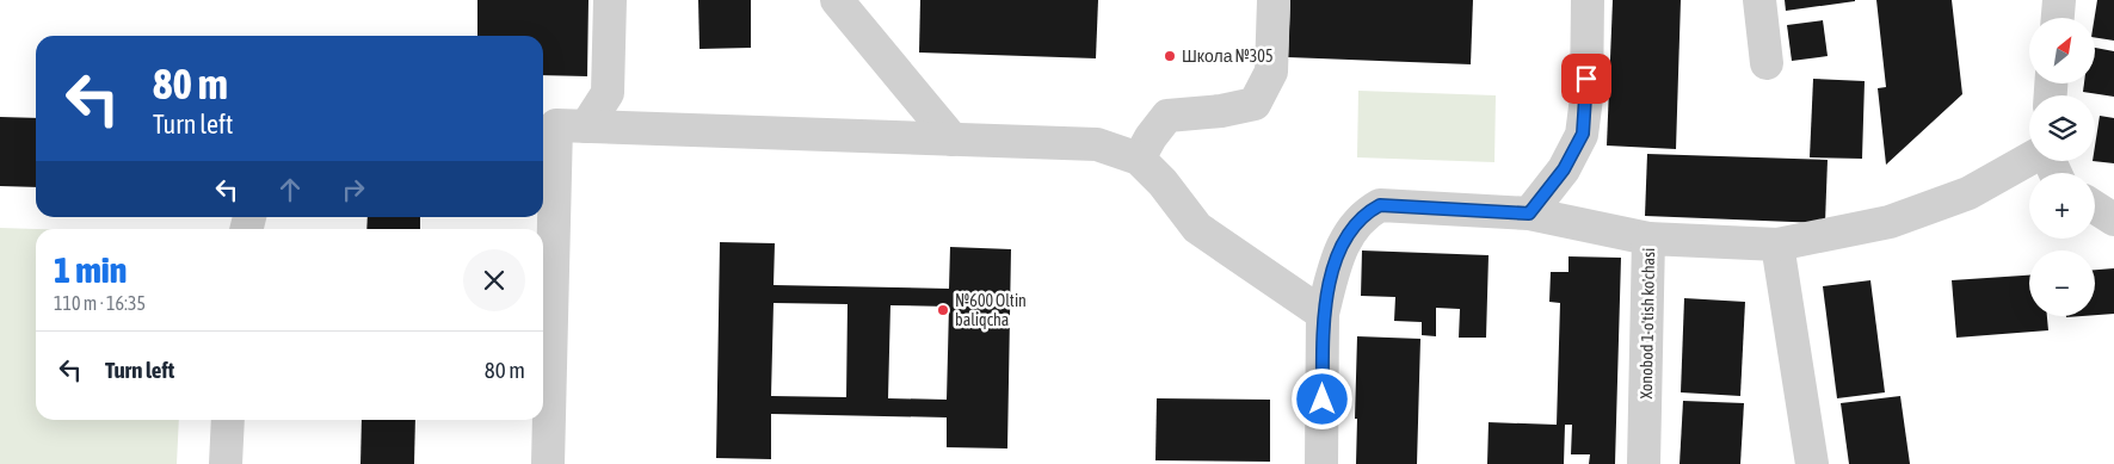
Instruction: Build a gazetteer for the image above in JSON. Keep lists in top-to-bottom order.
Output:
{
  "streets": {
    "street": ["Xonobod 1-o'tish ko'chasi"]
  },
  "places": ["Школа №305", "№600 Oltin baliqcha"],
  "north": "top right",
  "page": {
    "map_buttons": ["+", "−"],
    "turn": ["80 m", "Turn left"],
    "heading": ["1 min", "110 m · 16:35"],
    "list": [
      {
        "name": "Turn left",
        "value": "80 m"
      }
    ]
  }
}
